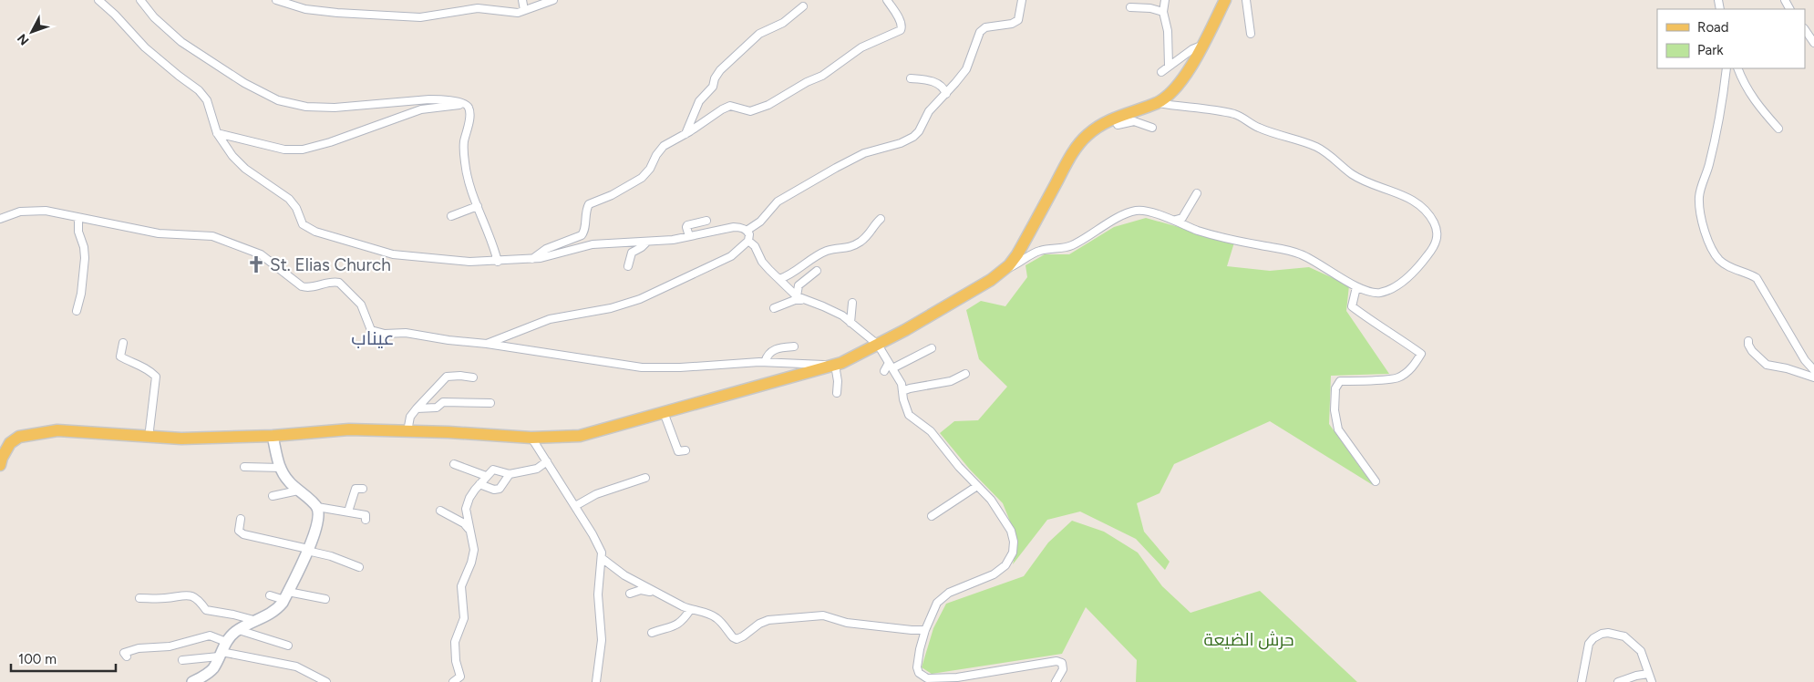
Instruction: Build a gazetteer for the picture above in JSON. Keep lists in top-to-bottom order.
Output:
{
  "districts": ["عيناب"],
  "parks": ["حرش الضيعة"],
  "places": {
    "church": ["St. Elias Church"]
  },
  "legend": ["Road", "Park"],
  "scale_bar": "100 m",
  "north": "bottom left"
}
